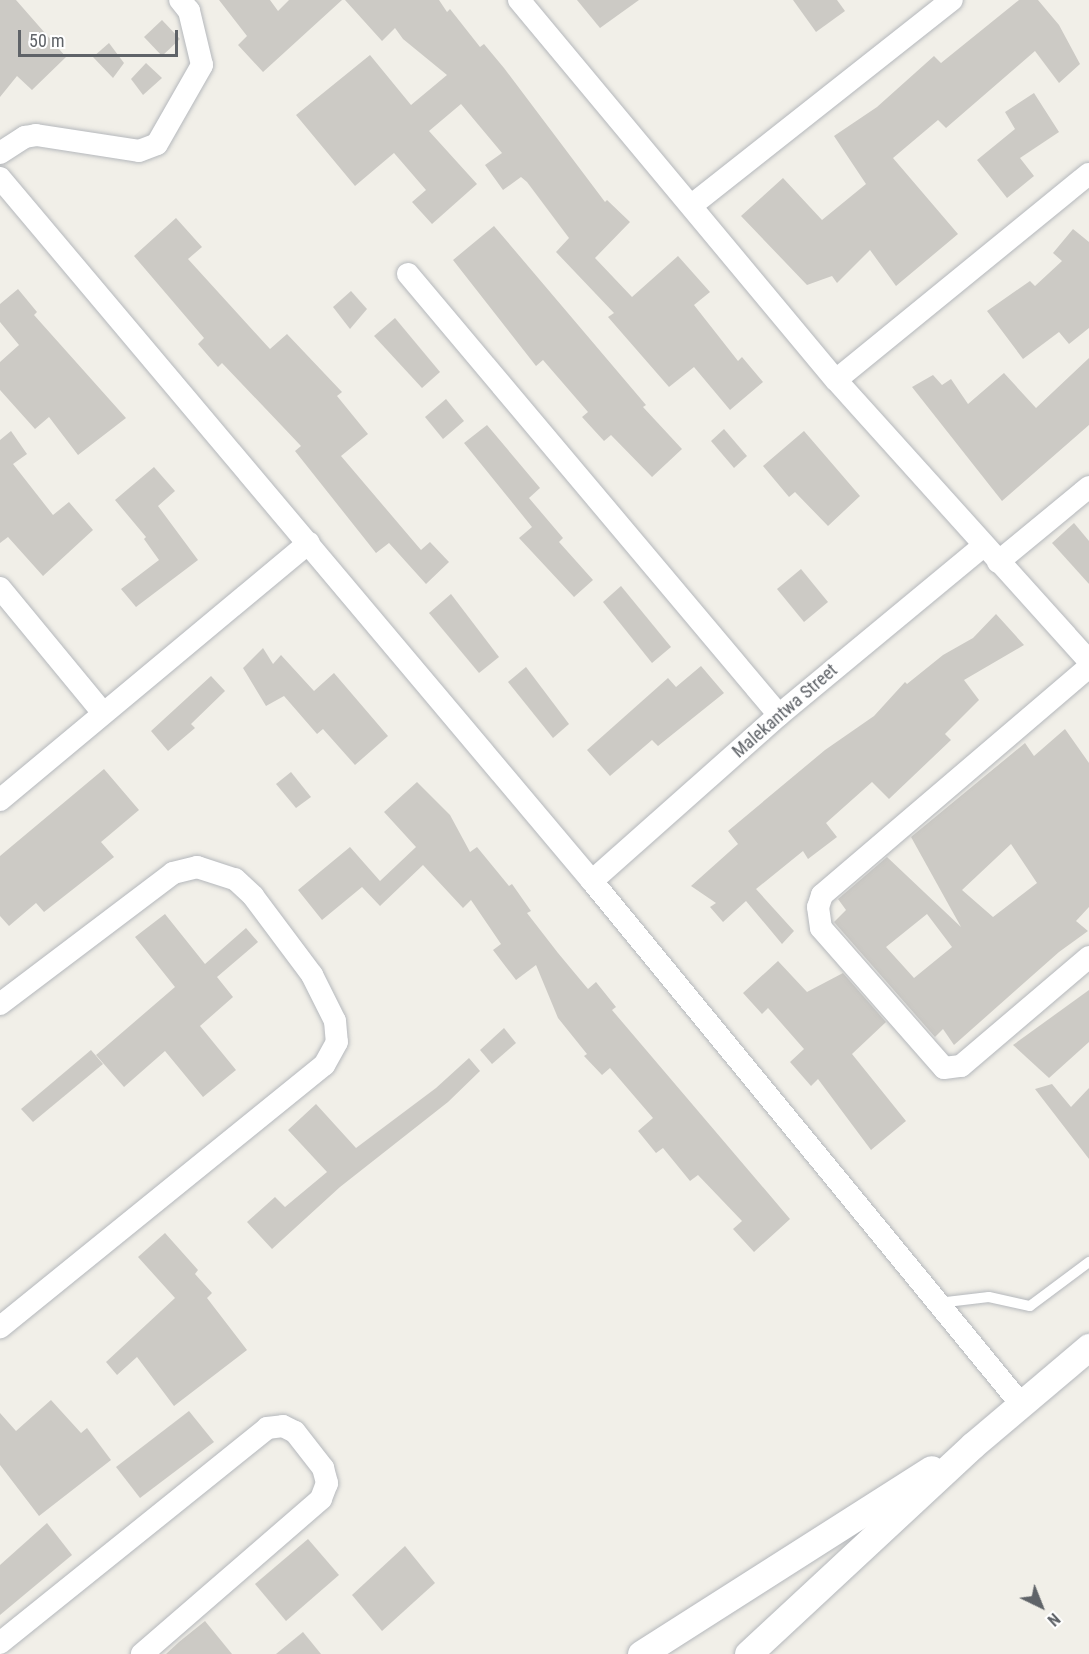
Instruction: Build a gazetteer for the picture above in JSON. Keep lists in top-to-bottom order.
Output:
{
  "streets": {
    "street": ["Malekantwa Street"]
  },
  "scale_bar": "50 m",
  "north": "bottom right"
}
